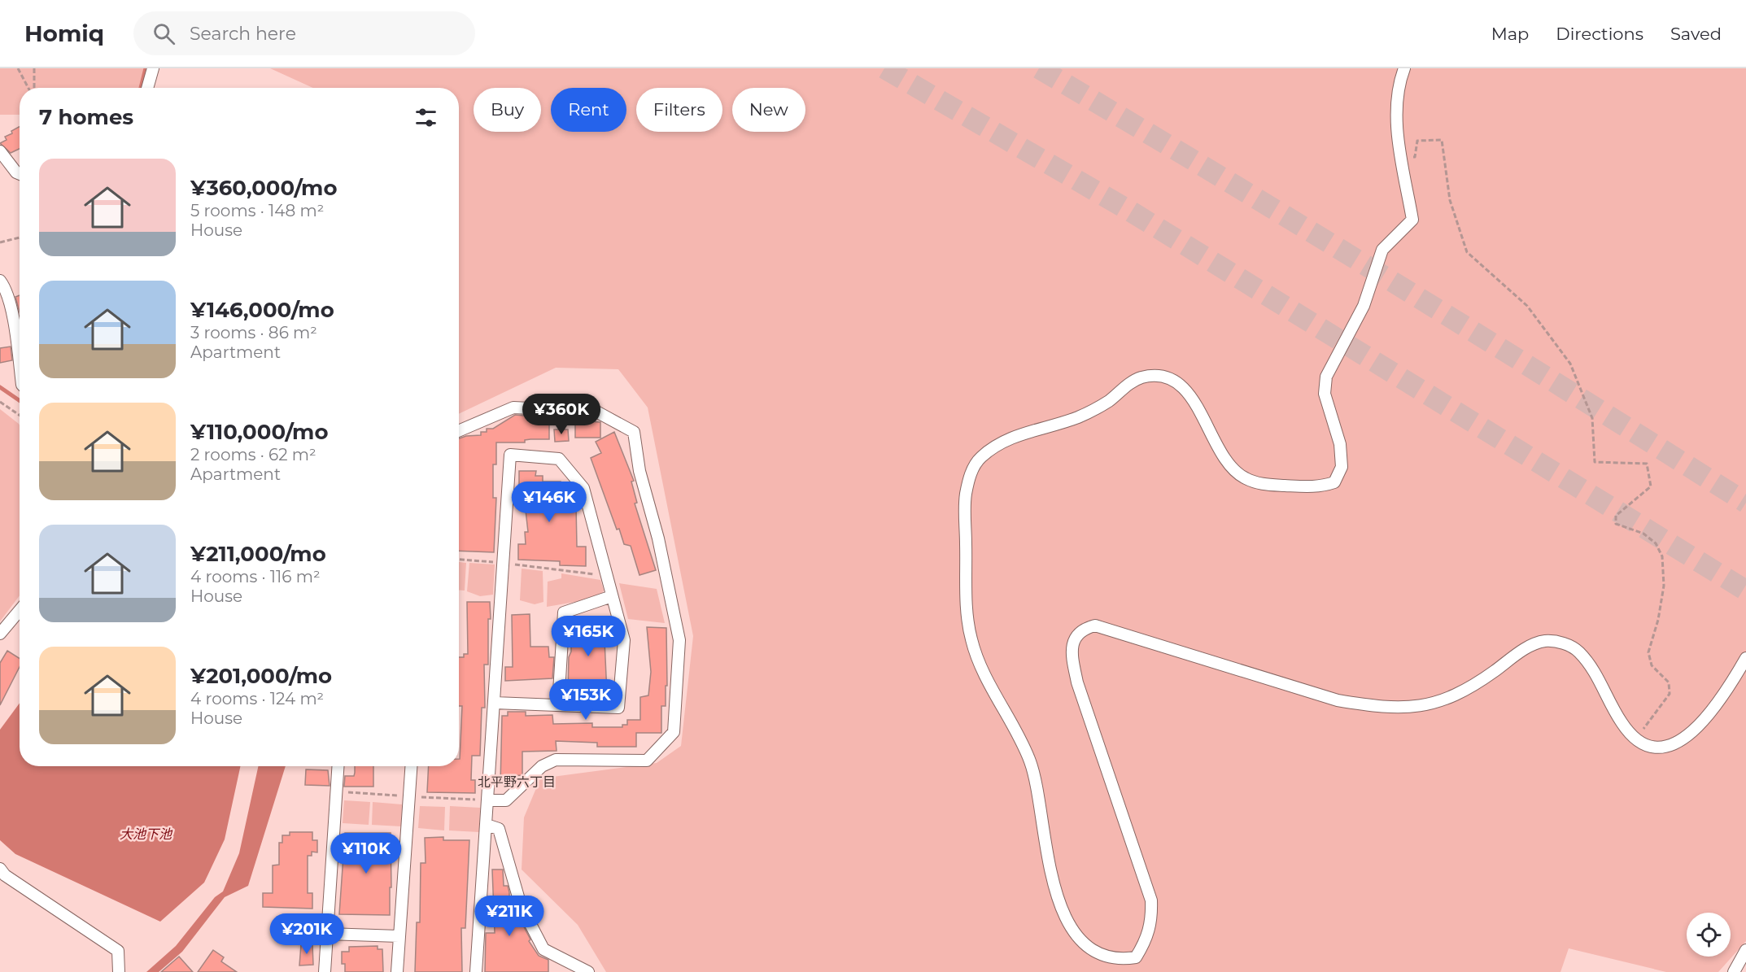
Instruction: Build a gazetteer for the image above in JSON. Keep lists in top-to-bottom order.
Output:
{
  "districts": ["北平野六丁目"],
  "water": ["大池下池"],
  "page": {
    "header": "Homiq",
    "search": "Search here",
    "nav": ["Map", "Directions", "Saved"],
    "chip": [
      "Buy",
      "Rent",
      "Filters",
      "New"
    ],
    "heading": "7 homes",
    "list": [
      {
        "name": "¥360,000/mo",
        "note": "5 rooms · 148 m² · House"
      },
      {
        "name": "¥146,000/mo",
        "note": "3 rooms · 86 m² · Apartment"
      },
      {
        "name": "¥110,000/mo",
        "note": "2 rooms · 62 m² · Apartment"
      },
      {
        "name": "¥211,000/mo",
        "note": "4 rooms · 116 m² · House"
      },
      {
        "name": "¥201,000/mo",
        "note": "4 rooms · 124 m² · House"
      }
    ],
    "price": [
      "¥360K",
      "¥146K",
      "¥165K",
      "¥153K",
      "¥110K",
      "¥211K",
      "¥201K"
    ]
  }
}
